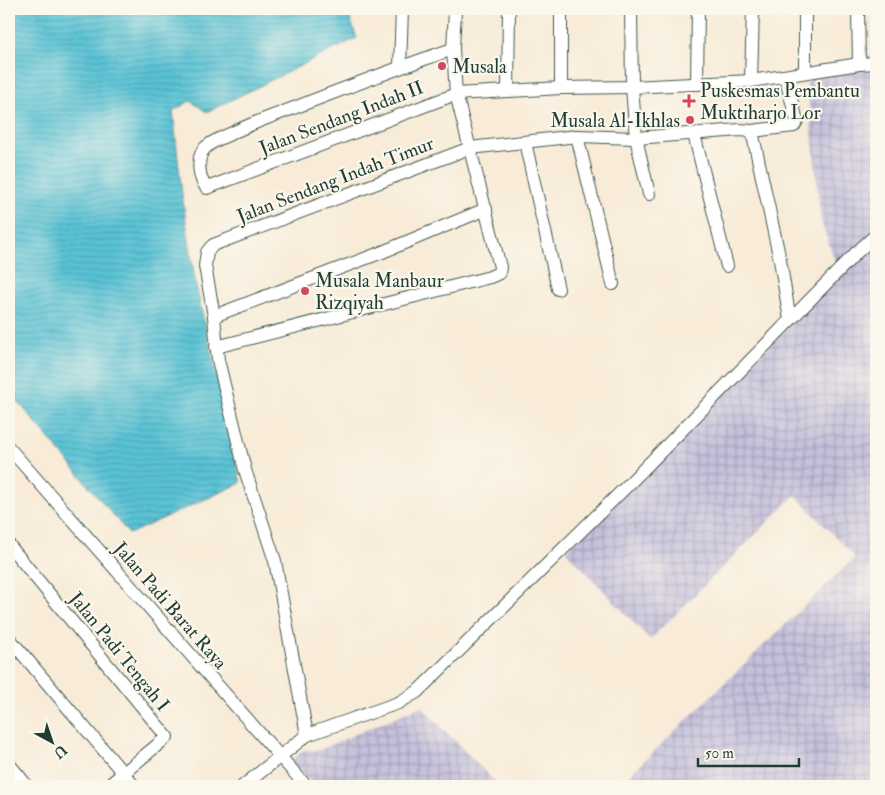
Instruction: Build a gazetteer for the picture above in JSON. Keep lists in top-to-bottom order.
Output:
{
  "streets": {
    "street": [
      "Jalan Sendang Indah II",
      "Jalan Sendang Indah Timur",
      "Jalan Padi Barat Raya",
      "Jalan Padi Tengah I"
    ]
  },
  "crossings": [
    ["Jalan Sendang Indah II", "Jalan Sendang Indah Timur"]
  ],
  "places": {
    "other": ["Musala", "Musala Al-Ikhlas", "Musala Manbaur Rizqiyah"],
    "health": ["Puskesmas Pembantu Muktiharjo Lor"]
  },
  "scale_bar": "50 m",
  "north": "bottom right"
}
